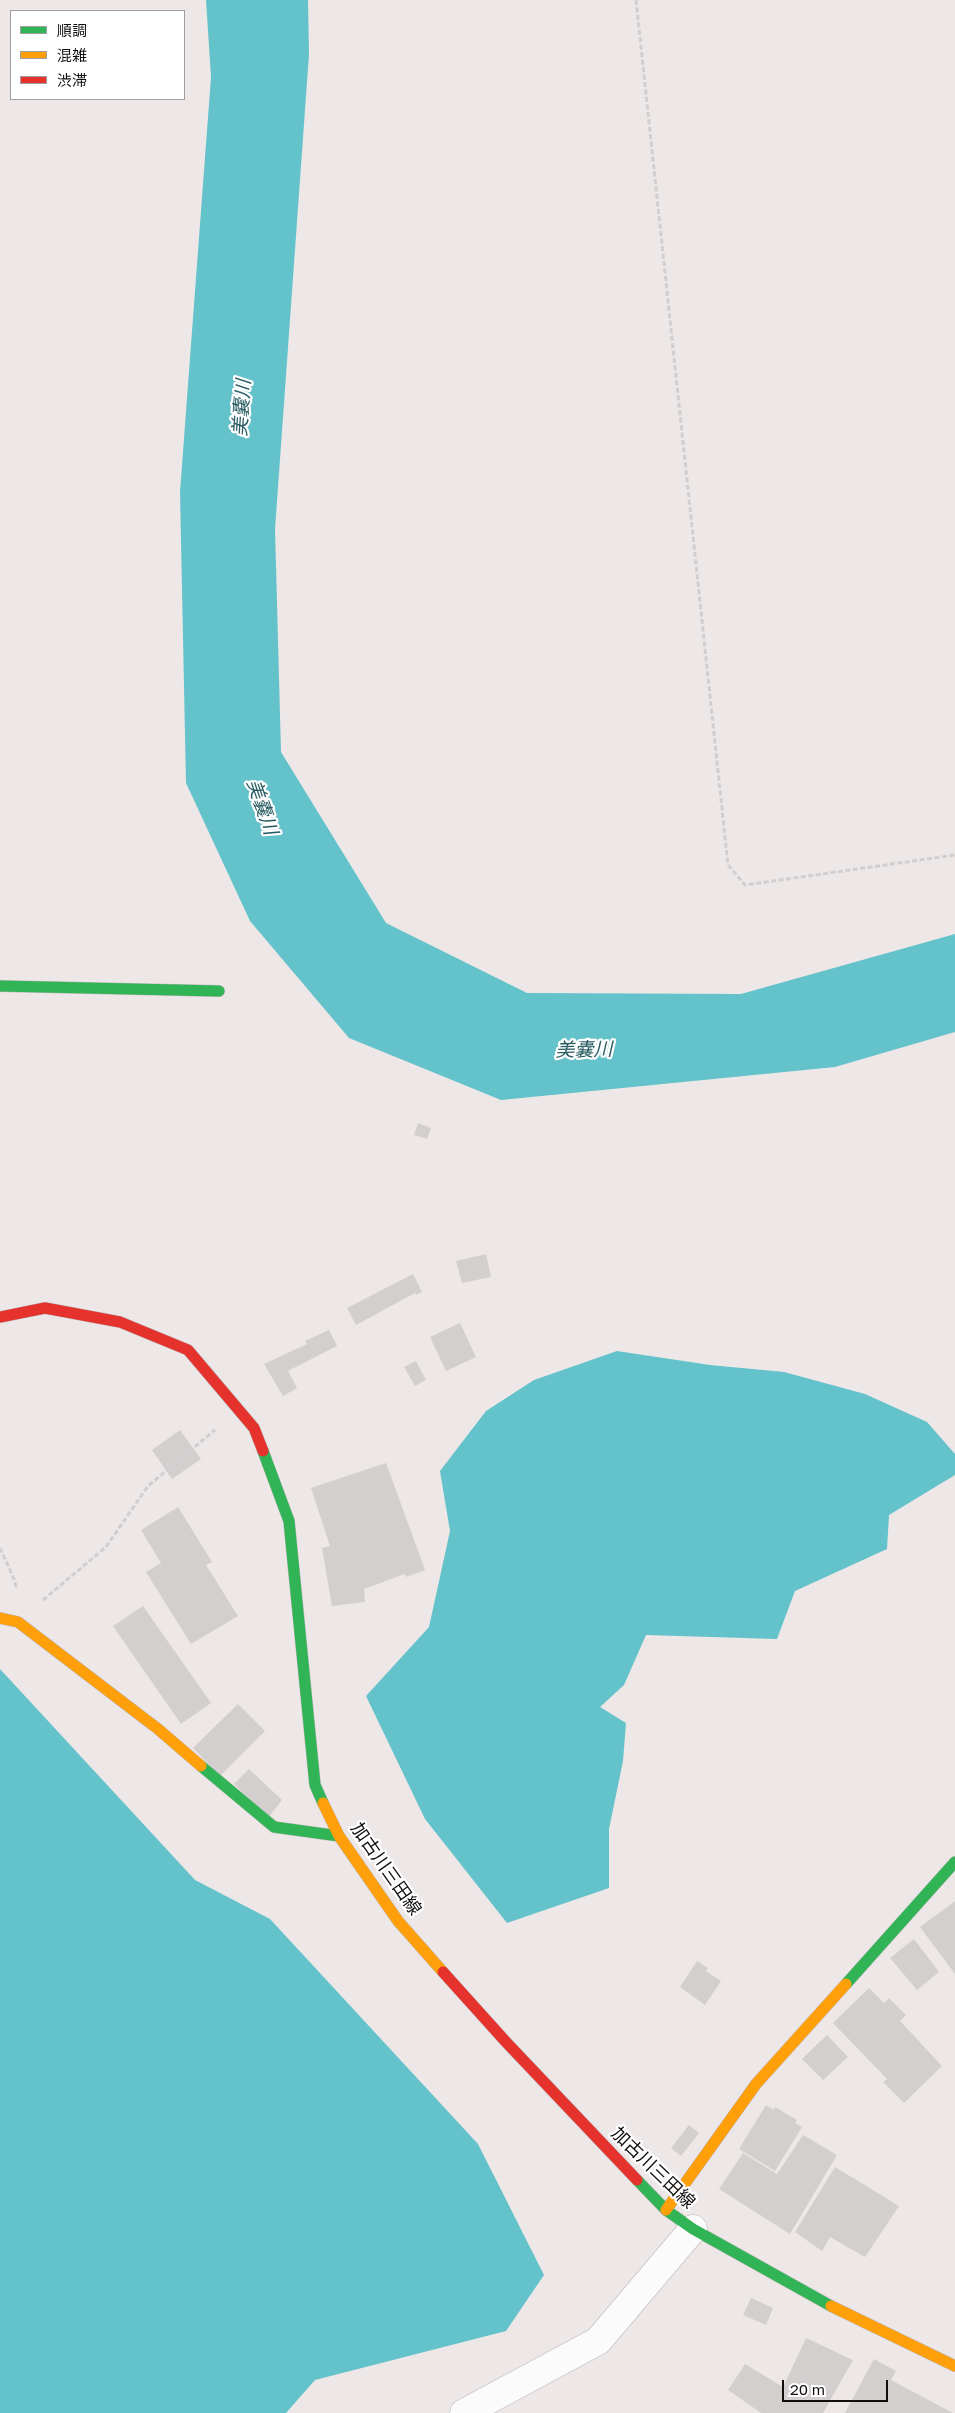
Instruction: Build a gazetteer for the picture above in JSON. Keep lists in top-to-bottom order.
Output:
{
  "streets": {
    "main road": ["加古川三田線"]
  },
  "water": ["美嚢川"],
  "legend": ["順調", "混雑", "渋滞"],
  "scale_bar": "20 m"
}
